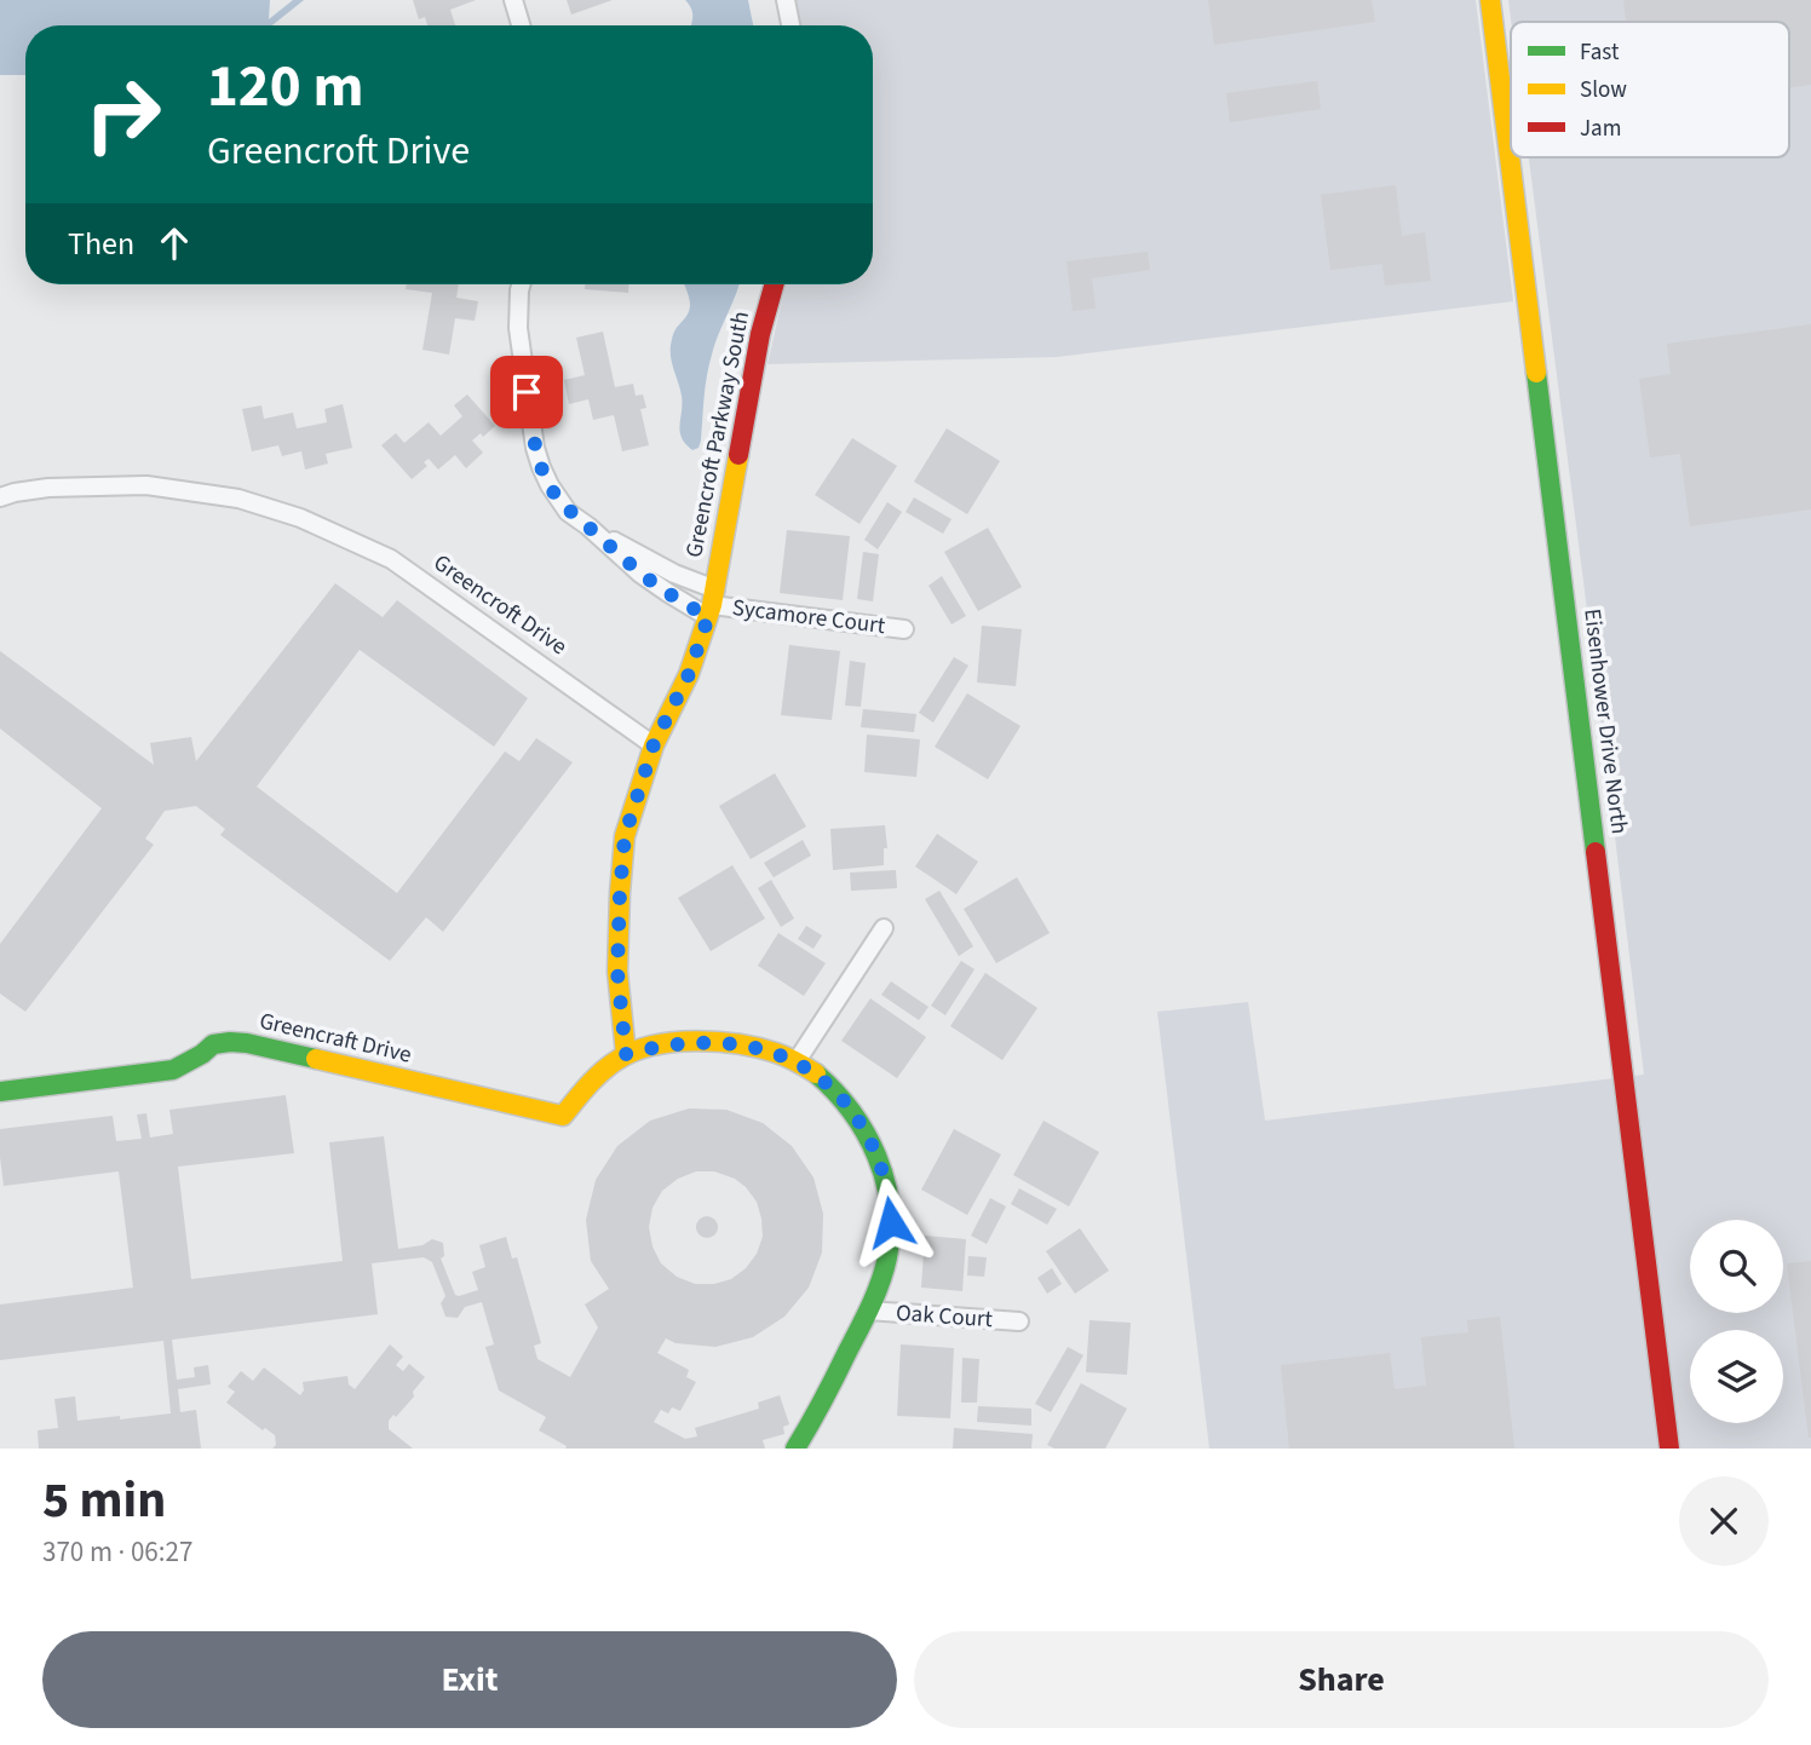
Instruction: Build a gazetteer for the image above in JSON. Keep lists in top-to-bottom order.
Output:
{
  "streets": {
    "street": [
      "Greencroft Parkway South",
      "Greencroft Drive",
      "Sycamore Court",
      "Eisenhower Drive North",
      "Greencraft Drive",
      "Oak Court"
    ]
  },
  "crossings": [
    ["Greencroft Parkway South", "Greencroft Drive"],
    ["Greencroft Parkway South", "Sycamore Court"]
  ],
  "legend": ["Fast", "Slow", "Jam"],
  "page": {
    "turn": ["120 m", "Greencroft Drive"],
    "then": "Then",
    "heading": ["5 min", "370 m · 06:27"],
    "buttons": ["Exit", "Share"]
  }
}
